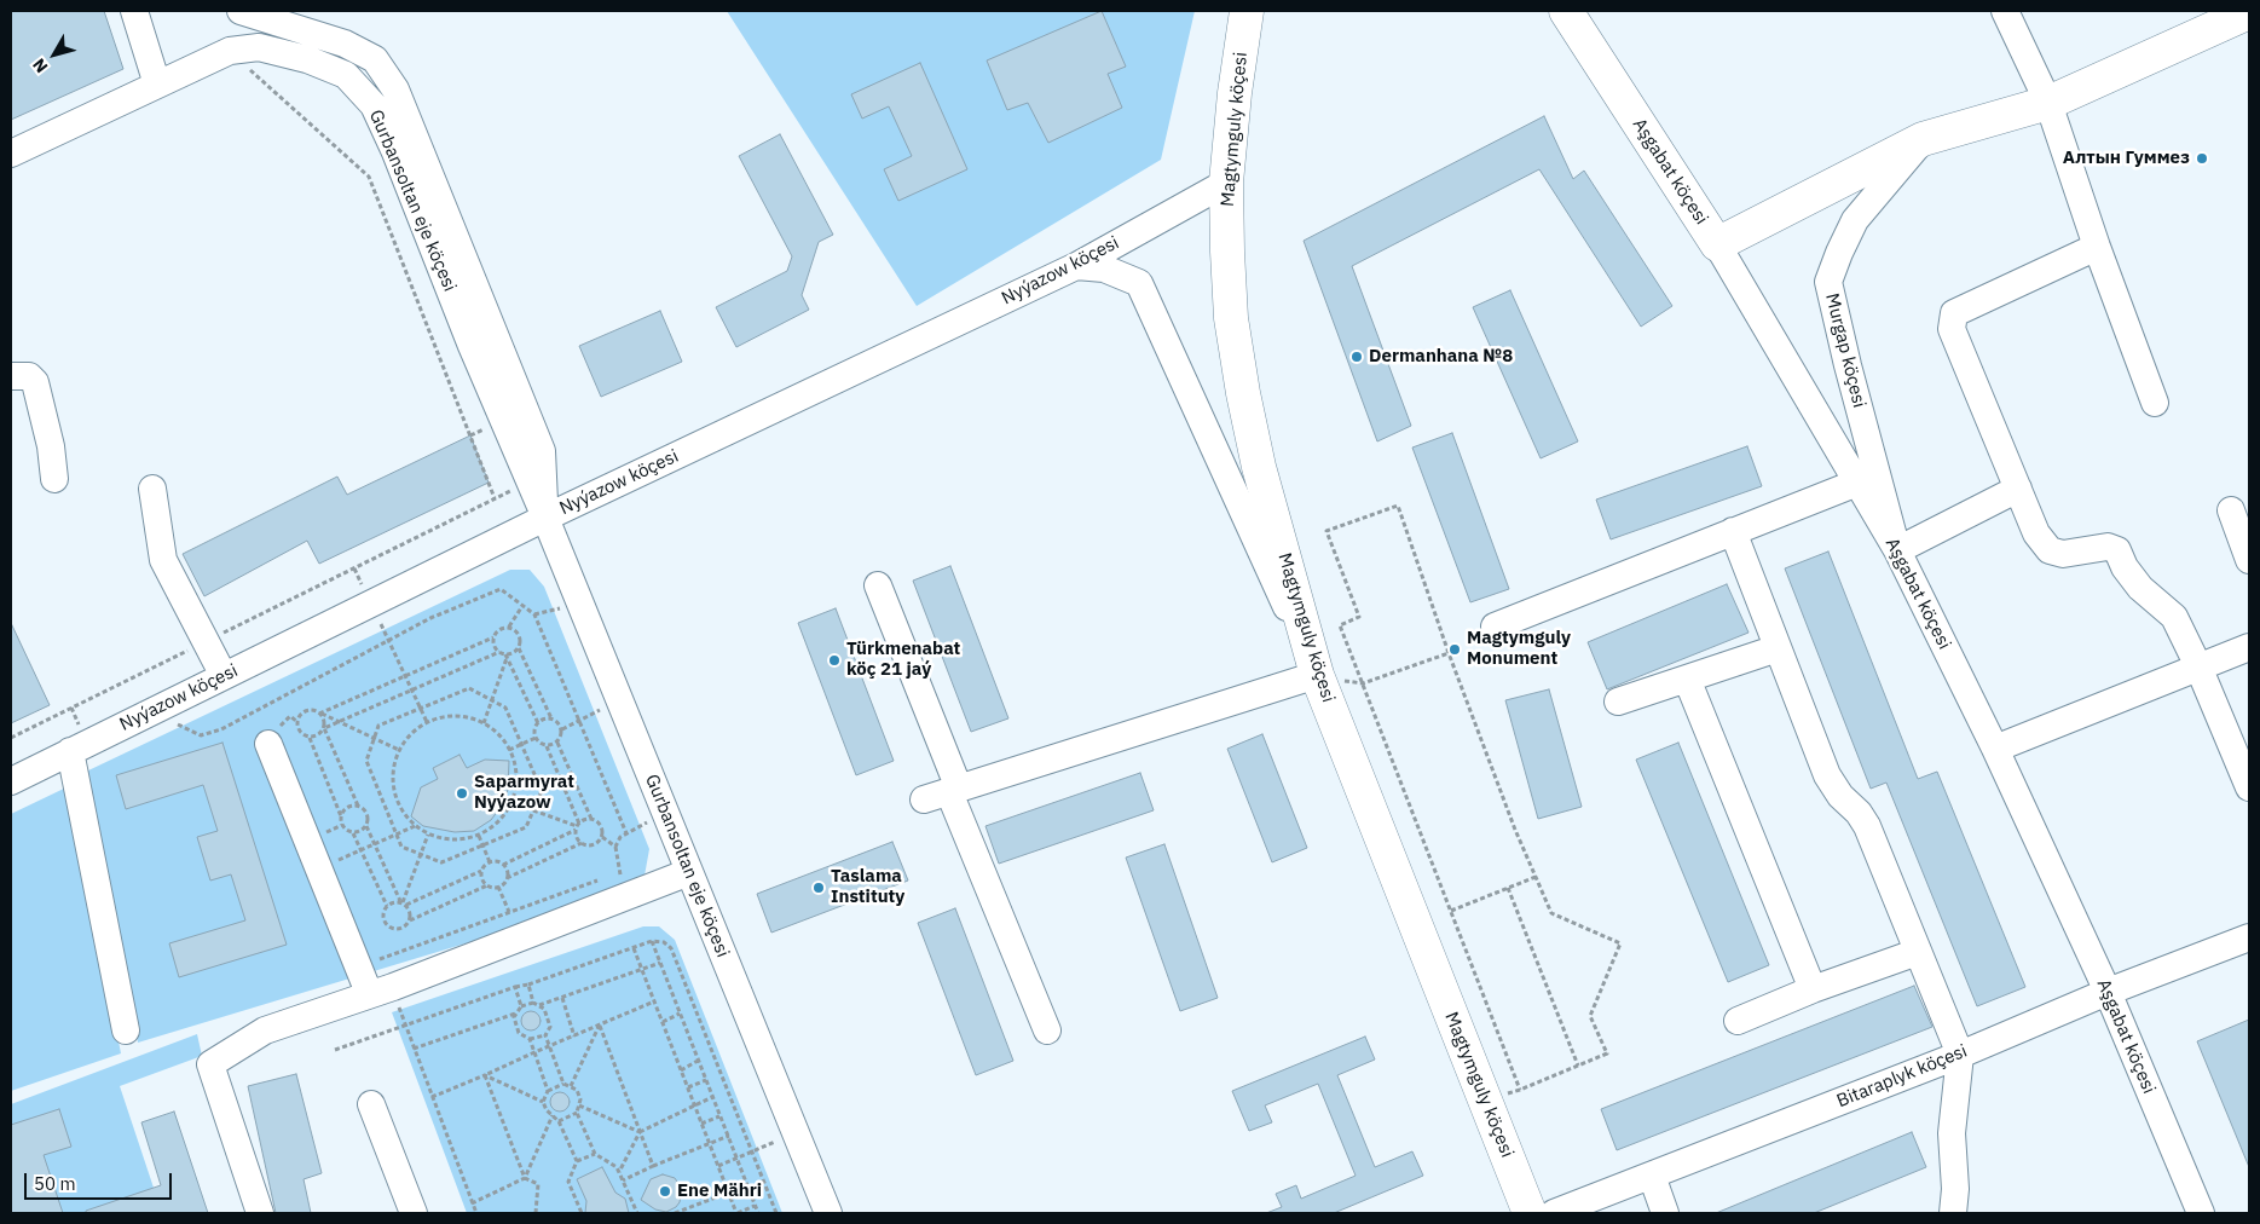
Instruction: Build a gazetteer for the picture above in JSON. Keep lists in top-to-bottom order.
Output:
{
  "streets": {
    "main road": ["Magtymguly köçesi", "Aşgabat köçesi"],
    "street": [
      "Gurbansoltan eje köçesi",
      "Nyýazow köçesi",
      "Murgap köçesi",
      "Bitaraplyk köçesi"
    ]
  },
  "crossings": [
    ["Magtymguly köçesi", "Nyýazow köçesi"],
    ["Aşgabat köçesi", "Murgap köçesi"],
    ["Aşgabat köçesi", "Bitaraplyk köçesi"],
    ["Gurbansoltan eje köçesi", "Nyýazow köçesi"]
  ],
  "places": [
    "Алтын Гуммез",
    "Dermanhana №8",
    "Magtymguly Monument",
    "Türkmenabat köç 21 jaý",
    "Saparmyrat Nyýazow",
    "Taslama Instituty",
    "Ene Mähri"
  ],
  "scale_bar": "50 m",
  "north": "bottom left"
}
